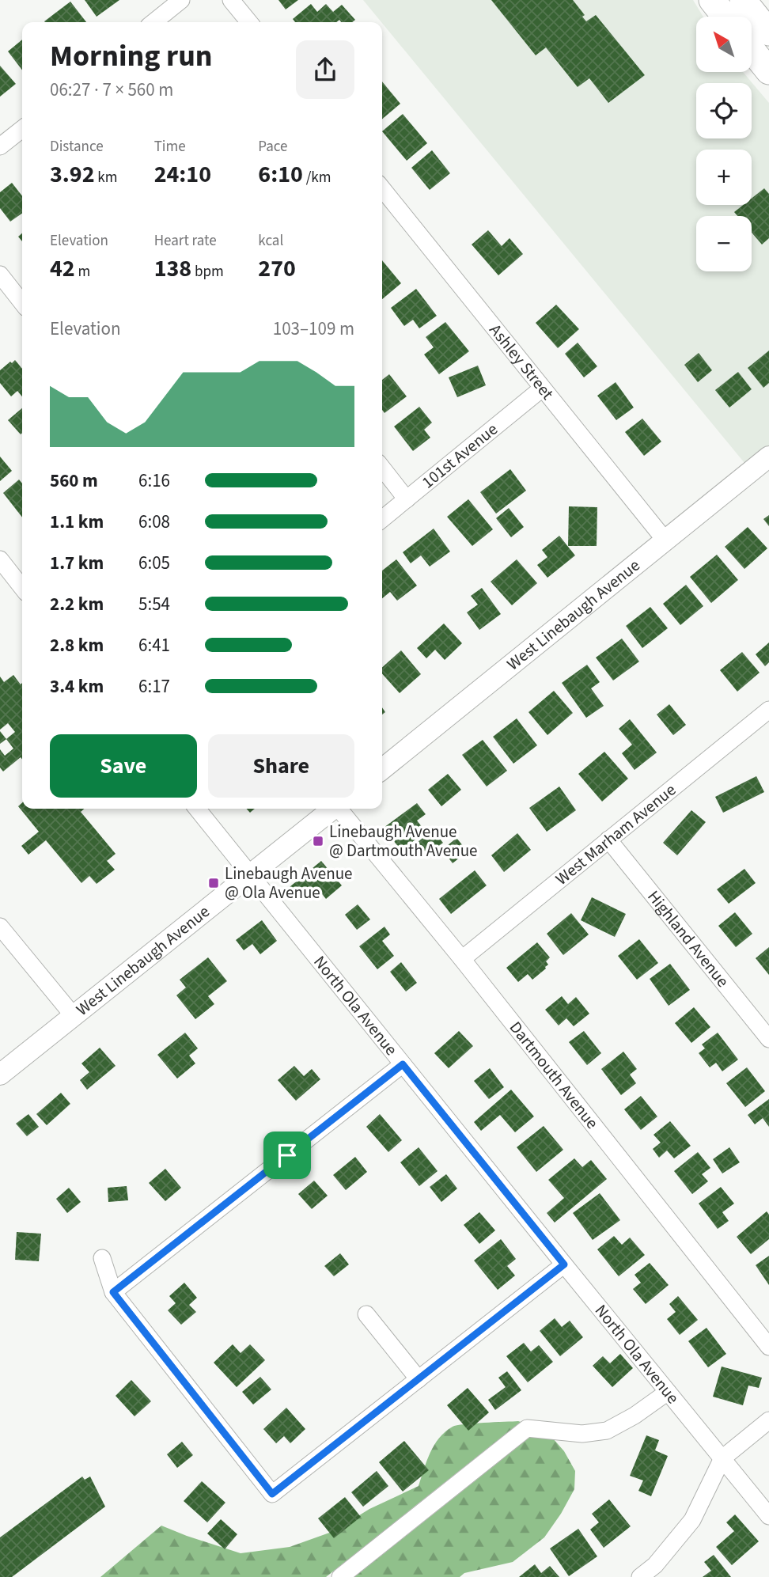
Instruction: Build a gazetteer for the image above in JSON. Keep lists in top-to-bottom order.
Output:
{
  "streets": {
    "street": [
      "Ashley Street",
      "101st Avenue",
      "West Linebaugh Avenue",
      "West Marham Avenue",
      "Highland Avenue",
      "North Ola Avenue",
      "Dartmouth Avenue"
    ]
  },
  "crossings": [
    ["Ashley Street", "101st Avenue"],
    ["Ashley Street", "West Linebaugh Avenue"],
    ["West Linebaugh Avenue", "North Ola Avenue"],
    ["West Marham Avenue", "Highland Avenue"],
    ["West Marham Avenue", "Dartmouth Avenue"]
  ],
  "places": {
    "transit": ["Linebaugh Avenue @ Dartmouth Avenue", "Linebaugh Avenue @ Ola Avenue"]
  },
  "north": "top left",
  "page": {
    "map_buttons": ["+", "−"],
    "heading": ["Morning run", "06:27 · 7 × 560 m"],
    "stats": [
      ["Distance", "3.92 km"],
      ["Time", "24:10"],
      ["Pace", "6:10 /km"],
      ["Elevation", "42 m"],
      ["Heart rate", "138 bpm"],
      ["kcal", "270"]
    ],
    "chart": ["Elevation", "103–109 m"],
    "list": [
      {
        "name": "560 m",
        "note": "6:16"
      },
      {
        "name": "1.1 km",
        "note": "6:08"
      },
      {
        "name": "1.7 km",
        "note": "6:05"
      },
      {
        "name": "2.2 km",
        "note": "5:54"
      },
      {
        "name": "2.8 km",
        "note": "6:41"
      },
      {
        "name": "3.4 km",
        "note": "6:17"
      }
    ],
    "buttons": ["Save", "Share"]
  }
}
